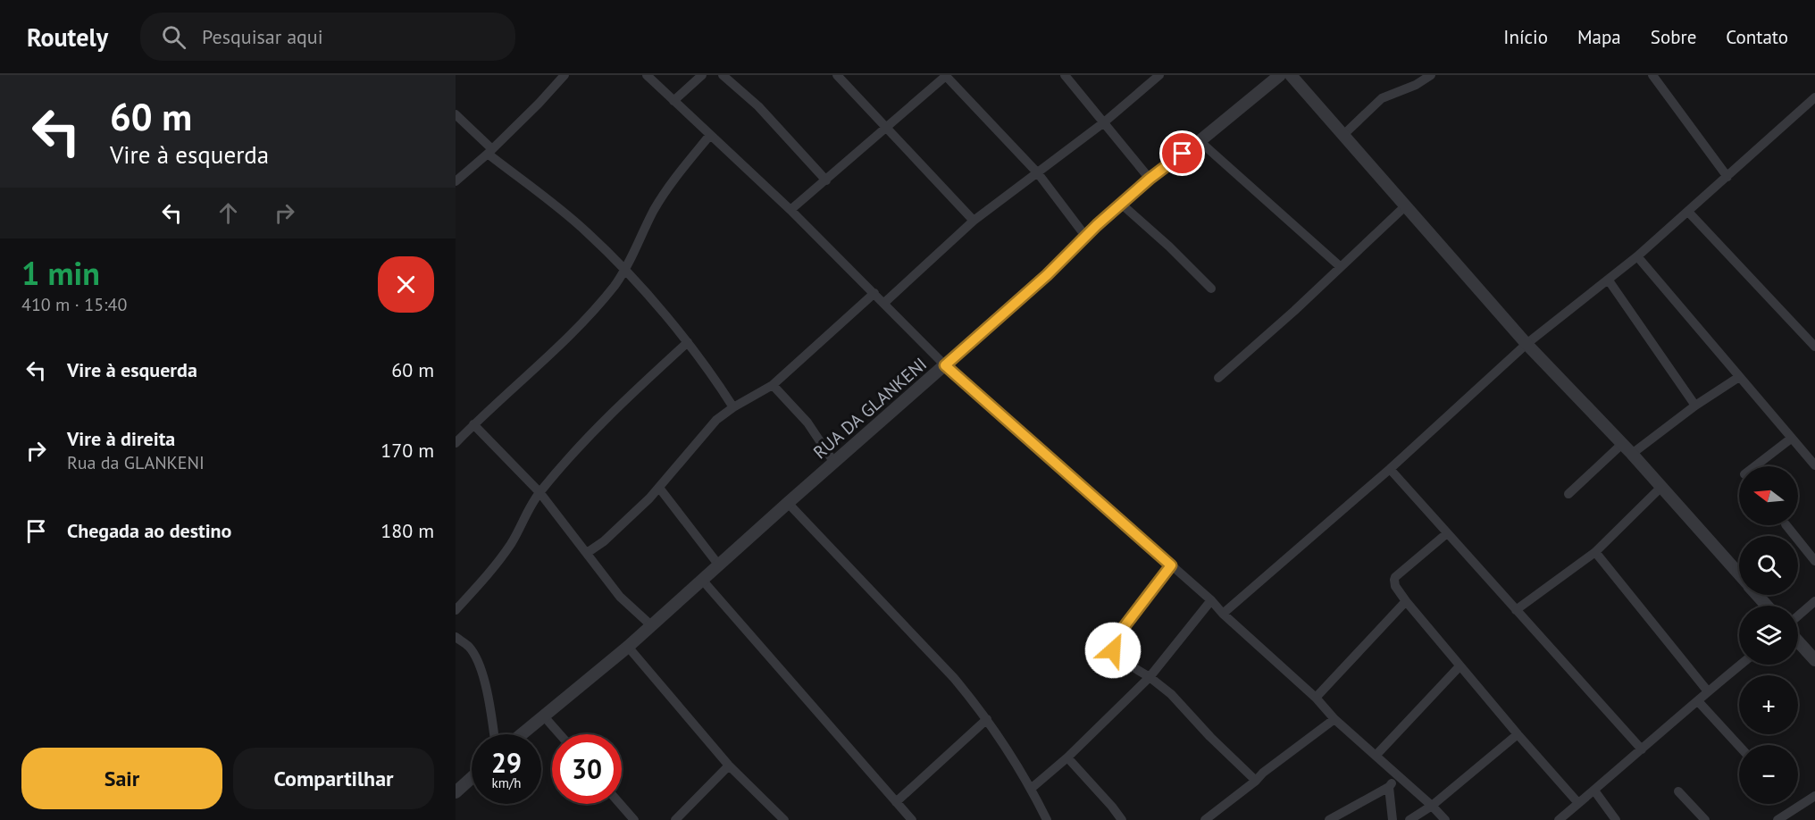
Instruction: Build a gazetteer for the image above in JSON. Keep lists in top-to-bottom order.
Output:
{
  "streets": {
    "street": ["RUA DA GLANKENI"]
  },
  "north": "left",
  "page": {
    "header": "Routely",
    "search": "Pesquisar aqui",
    "nav": [
      "Início",
      "Mapa",
      "Sobre",
      "Contato"
    ],
    "turn": ["60 m", "Vire à esquerda"],
    "heading": ["1 min", "410 m · 15:40"],
    "list": [
      {
        "name": "Vire à esquerda",
        "value": "60 m"
      },
      {
        "name": "Vire à direita",
        "note": "Rua da GLANKENI",
        "value": "170 m"
      },
      {
        "name": "Chegada ao destino",
        "value": "180 m"
      }
    ],
    "map_buttons": ["+", "−"],
    "speed": "29 km/h",
    "limit": "30",
    "buttons": ["Sair", "Compartilhar"]
  }
}
